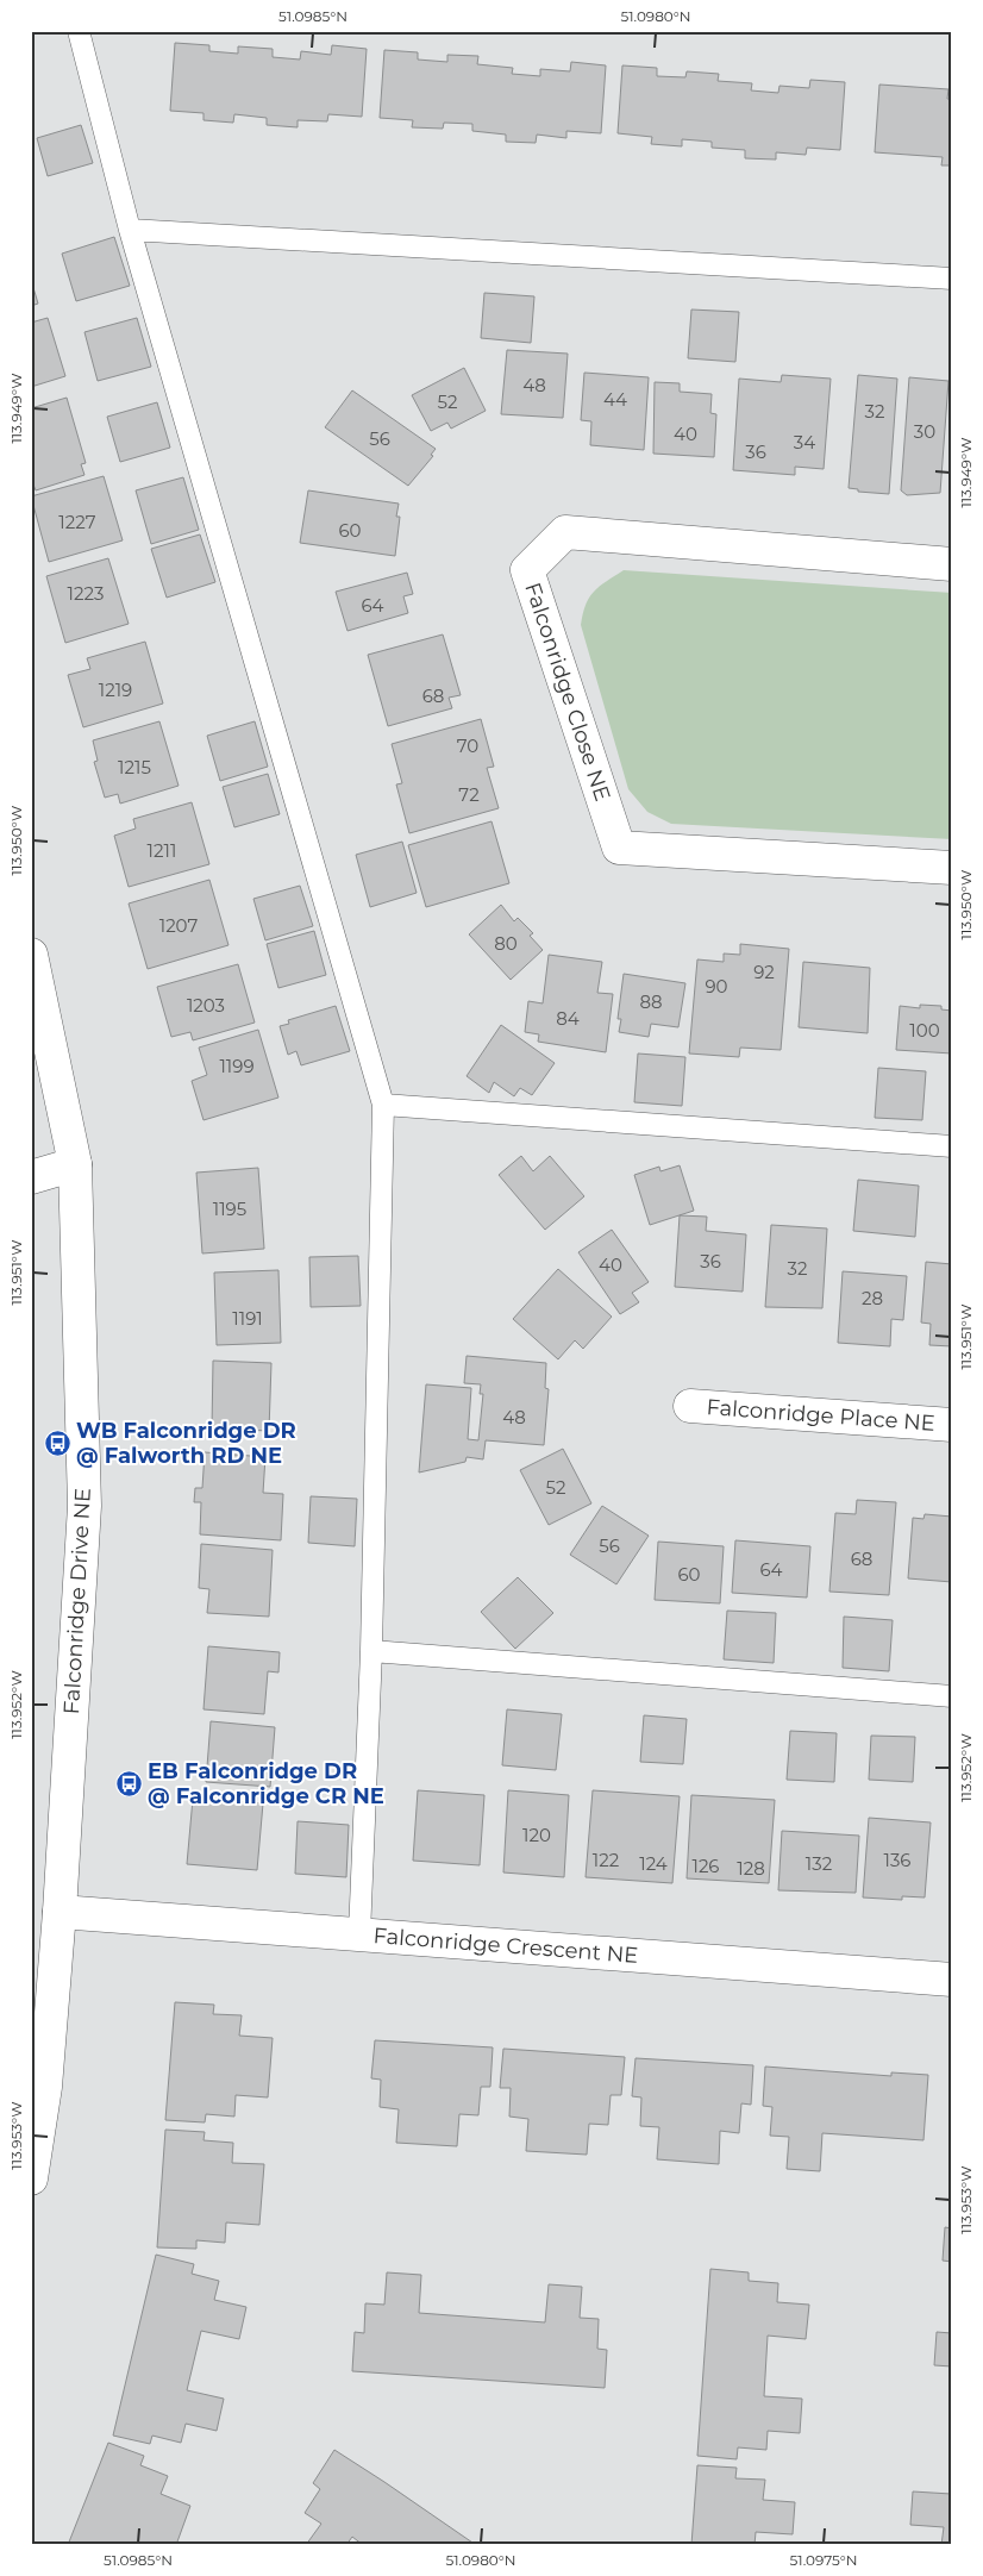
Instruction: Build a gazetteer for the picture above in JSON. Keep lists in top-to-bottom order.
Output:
{
  "streets": {
    "street": [
      "Falconridge Close NE",
      "Falconridge Place NE",
      "Falconridge Drive NE",
      "Falconridge Crescent NE"
    ]
  },
  "crossings": [
    ["Falconridge Drive NE", "Falconridge Crescent NE"]
  ],
  "places": {
    "bus stop": ["WB Falconridge DR @ Falworth RD NE", "EB Falconridge DR @ Falconridge CR NE"]
  },
  "house_numbers": [
    "48",
    "44",
    "52",
    "32",
    "30",
    "40",
    "56",
    "34",
    "36",
    "1227",
    "60",
    "1223",
    "64",
    "1219",
    "68",
    "70",
    "1215",
    "72",
    "1211",
    "1207",
    "80",
    "92",
    "90",
    "88",
    "1203",
    "84",
    "100",
    "1199",
    "1195",
    "36",
    "40",
    "32",
    "28",
    "1191",
    "48",
    "52",
    "56",
    "68",
    "64",
    "60",
    "120",
    "122",
    "136",
    "124",
    "132",
    "126",
    "128"
  ],
  "coordinates": [
    "51.0985°N",
    "51.0980°N",
    "113.949°W",
    "113.950°W",
    "113.951°W",
    "113.952°W",
    "113.953°W",
    "51.0975°N"
  ]
}
